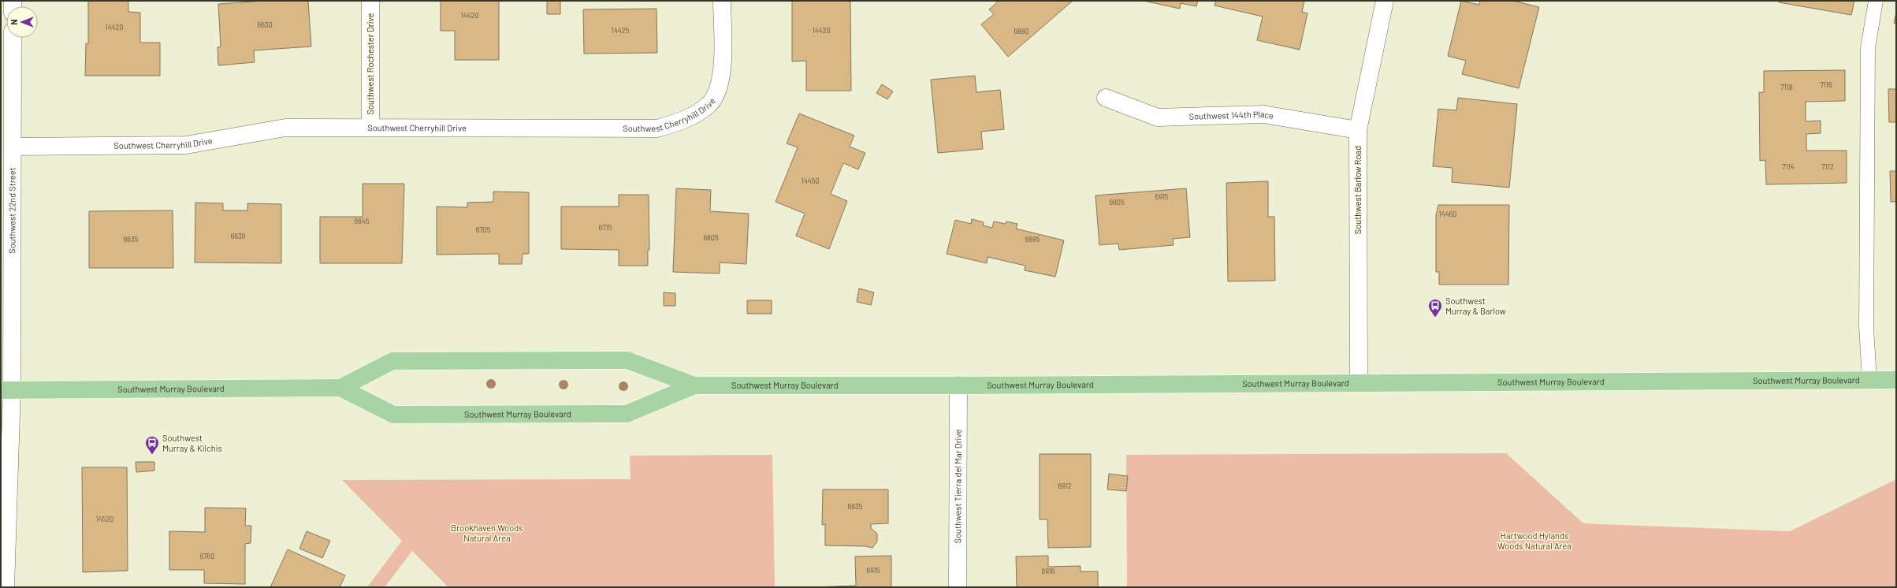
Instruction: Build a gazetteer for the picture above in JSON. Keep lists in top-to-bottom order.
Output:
{
  "streets": {
    "main road": ["Southwest Murray Boulevard"],
    "street": [
      "Southwest Rochester Drive",
      "Southwest Cherryhill Drive",
      "Southwest 144th Place",
      "Southwest Barlow Road",
      "Southwest 22nd Street",
      "Southwest Tierra del Mar Drive"
    ]
  },
  "crossings": [
    ["Southwest Rochester Drive", "Southwest Cherryhill Drive"],
    ["Southwest Cherryhill Drive", "Southwest 22nd Street"],
    ["Southwest 144th Place", "Southwest Barlow Road"],
    ["Southwest Barlow Road", "Southwest Murray Boulevard"],
    ["Southwest 22nd Street", "Southwest Murray Boulevard"],
    ["Southwest Murray Boulevard", "Southwest Tierra del Mar Drive"]
  ],
  "parks": ["Brookhaven Woods Natural Area", "Hartwood Hylands Woods Natural Area"],
  "places": {
    "bus stop": ["Southwest Murray & Barlow", "Southwest Murray & Kilchis"]
  },
  "house_numbers": [
    "14420",
    "6630",
    "14420",
    "14425",
    "14420",
    "6880",
    "7116",
    "7118",
    "7114",
    "7112",
    "14450",
    "6915",
    "6905",
    "14460",
    "6645",
    "6715",
    "6705",
    "6639",
    "6805",
    "6635",
    "6885",
    "6912",
    "6835",
    "14520",
    "6760",
    "6915",
    "6916"
  ],
  "north": "left"
}
